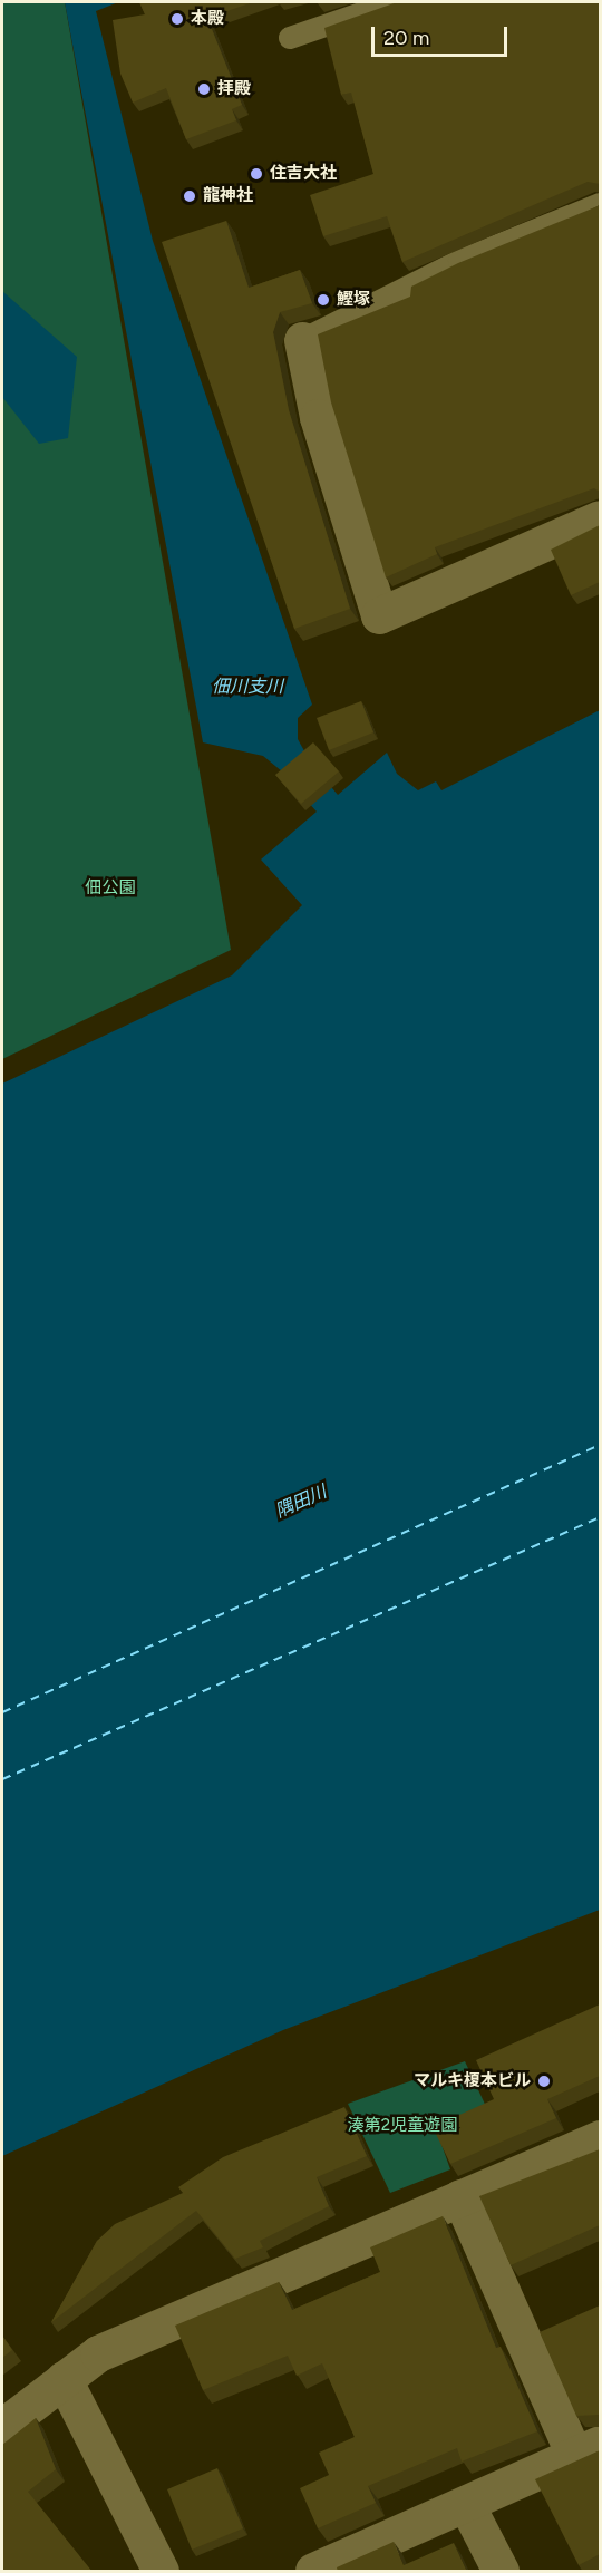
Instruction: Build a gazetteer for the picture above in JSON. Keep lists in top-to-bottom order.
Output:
{
  "water": ["佃川支川", "隅田川"],
  "parks": ["佃公園", "湊第2児童遊園"],
  "places": [
    "本殿",
    "拝殿",
    "住吉大社",
    "龍神社",
    "鰹塚",
    "マルキ榎本ビル"
  ],
  "scale_bar": "20 m"
}
